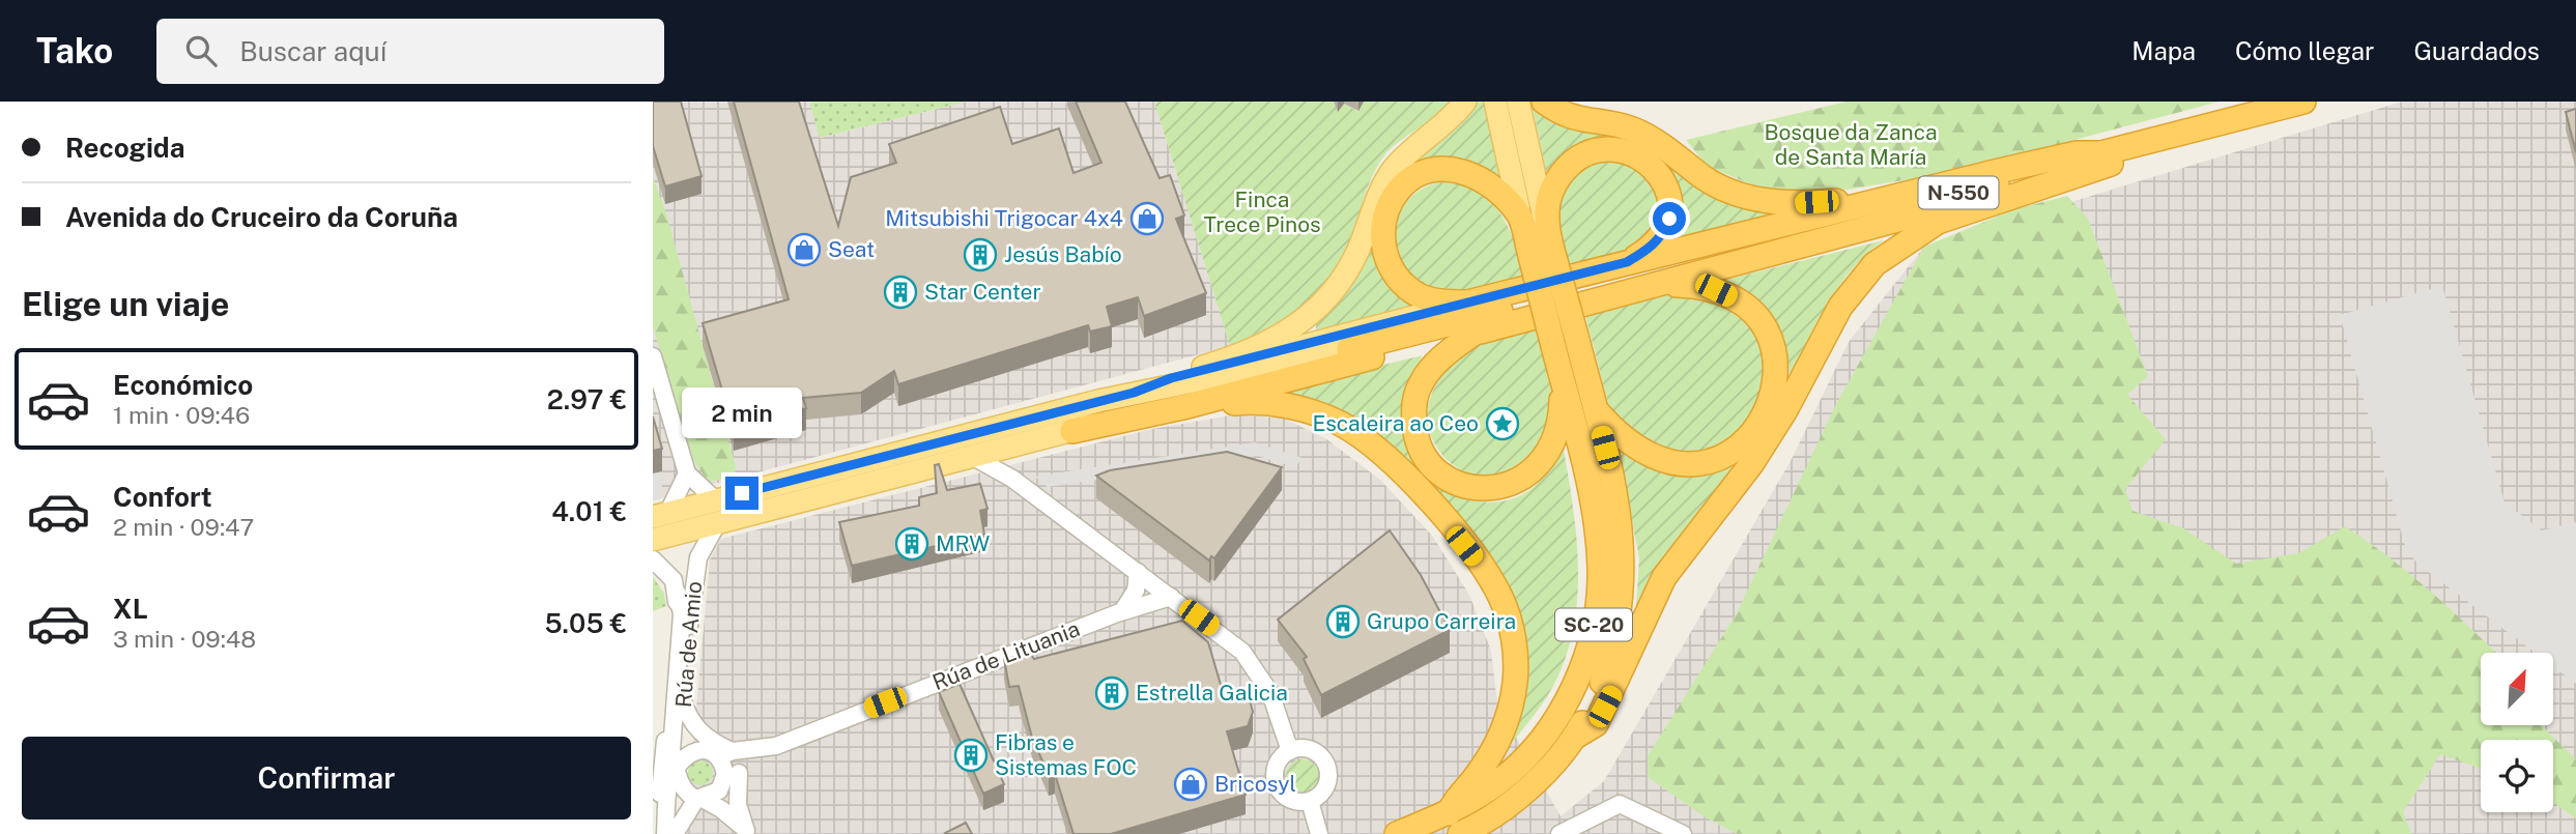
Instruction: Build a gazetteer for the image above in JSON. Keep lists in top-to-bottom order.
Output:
{
  "streets": {
    "highway": ["N-550", "SC-20"],
    "street": ["Rúa de Amio", "Rúa de Lituania"]
  },
  "crossings": [
    ["Rúa de Amio", "Rúa de Lituania"]
  ],
  "parks": ["Bosque da Zanca de Santa María", "Finca Trece Pinos"],
  "places": {
    "shop": ["Mitsubishi Trigocar 4x4", "Seat", "Bricosyl"],
    "building": [
      "Jesús Babío",
      "Star Center",
      "MRW",
      "Grupo Carreira",
      "Estrella Galicia",
      "Fibras e Sistemas FOC"
    ],
    "place": ["Escaleira ao Ceo"]
  },
  "north": "top right",
  "page": {
    "header": "Tako",
    "search": "Buscar aquí",
    "nav": ["Mapa", "Cómo llegar", "Guardados"],
    "banner": ["Recogida", "Avenida do Cruceiro da Coruña"],
    "heading": "Elige un viaje",
    "list": [
      {
        "name": "Económico",
        "note": "1 min · 09:46",
        "value": "2.97 €"
      },
      {
        "name": "Confort",
        "note": "2 min · 09:47",
        "value": "4.01 €"
      },
      {
        "name": "XL",
        "note": "3 min · 09:48",
        "value": "5.05 €"
      }
    ],
    "bubble": "2 min",
    "buttons": "Confirmar"
  }
}
